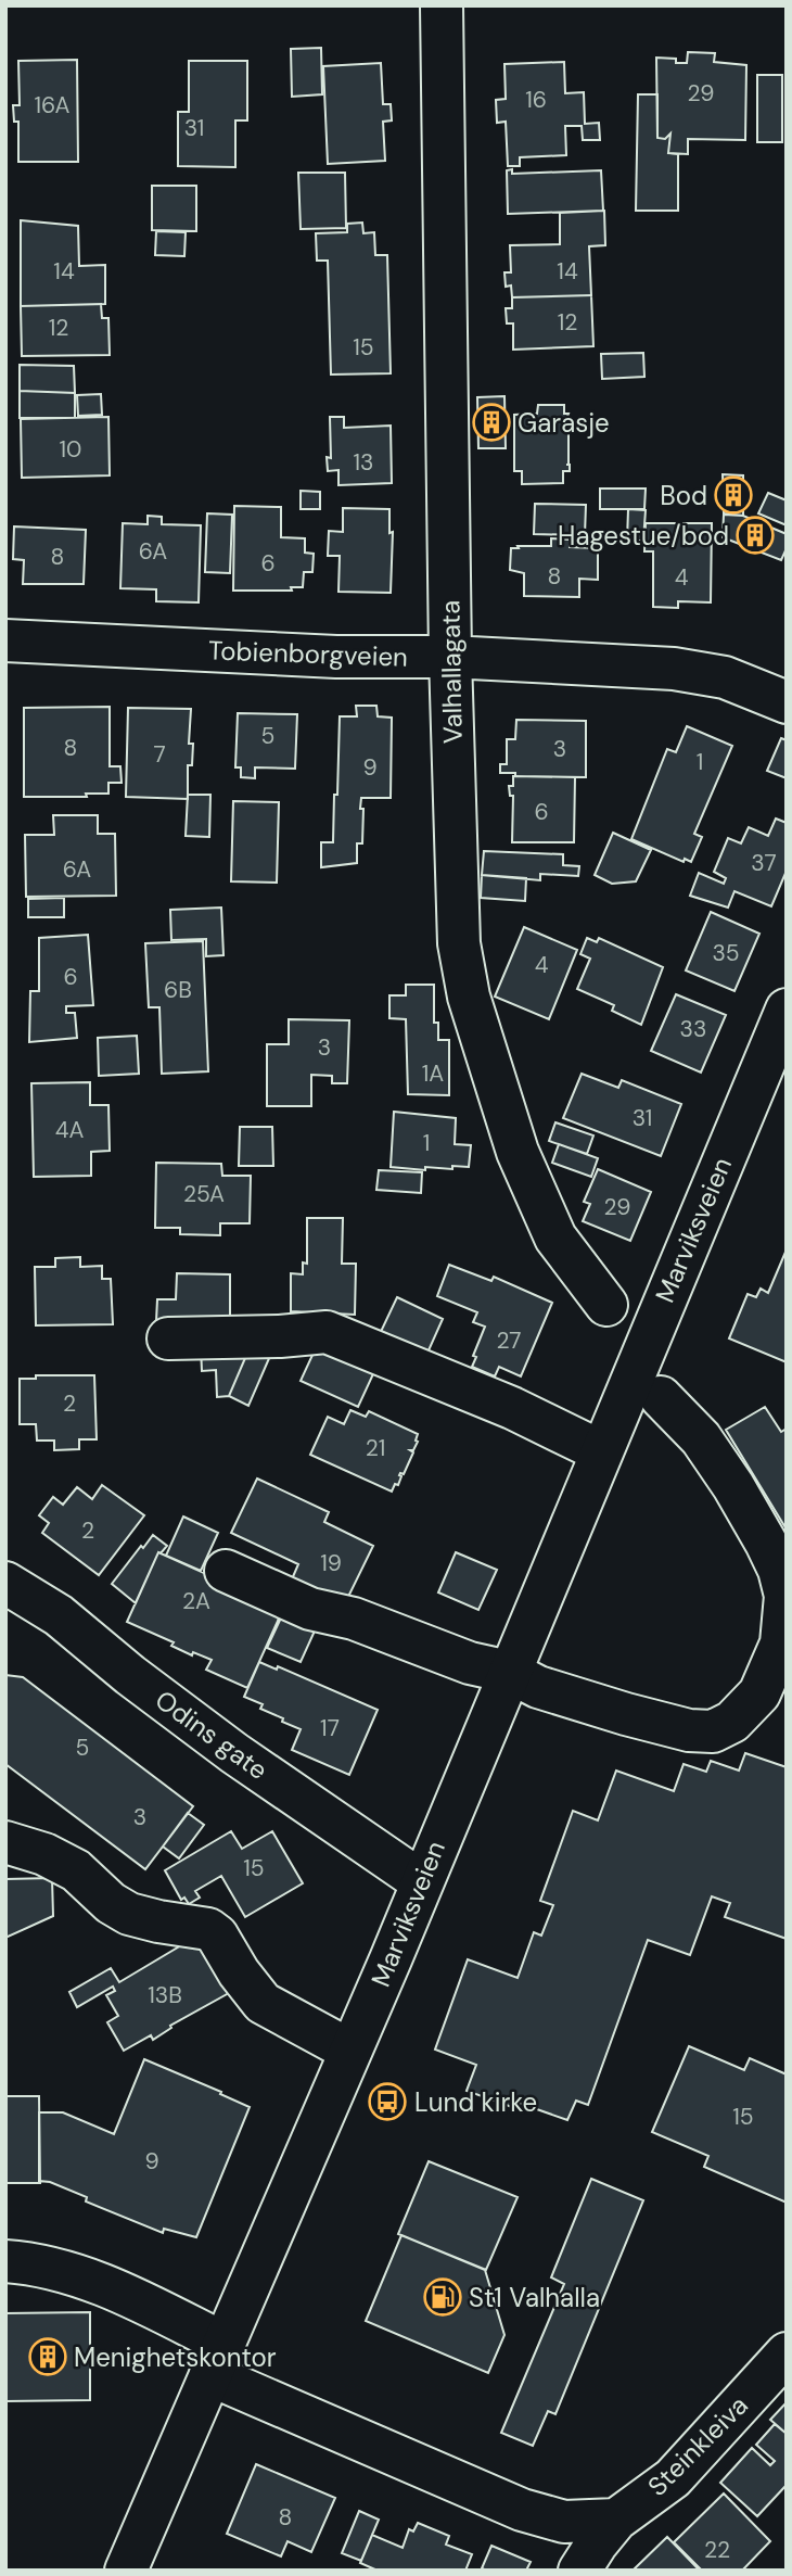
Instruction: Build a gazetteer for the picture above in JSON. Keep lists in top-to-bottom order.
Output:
{
  "streets": {
    "street": [
      "Tobienborgveien",
      "Valhallagata",
      "Marviksveien",
      "Odins gate",
      "Steinkleiva"
    ]
  },
  "crossings": [
    ["Tobienborgveien", "Valhallagata"],
    ["Marviksveien", "Odins gate"]
  ],
  "places": {
    "building": [
      "Garasje",
      "Bod",
      "Hagestue/bod",
      "Menighetskontor"
    ],
    "bus stop": ["Lund kirke"],
    "fuel station": ["St1 Valhalla"]
  },
  "house_numbers": [
    "29",
    "16",
    "16A",
    "31",
    "14",
    "14",
    "12",
    "12",
    "15",
    "10",
    "13",
    "6A",
    "8",
    "6",
    "8",
    "4",
    "5",
    "8",
    "3",
    "7",
    "1",
    "9",
    "6",
    "37",
    "6A",
    "35",
    "4",
    "6",
    "6B",
    "33",
    "3",
    "1A",
    "31",
    "4A",
    "1",
    "25A",
    "29",
    "27",
    "2",
    "21",
    "2",
    "19",
    "2A",
    "17",
    "5",
    "3",
    "15",
    "13B",
    "15",
    "9",
    "8",
    "22"
  ]
}
